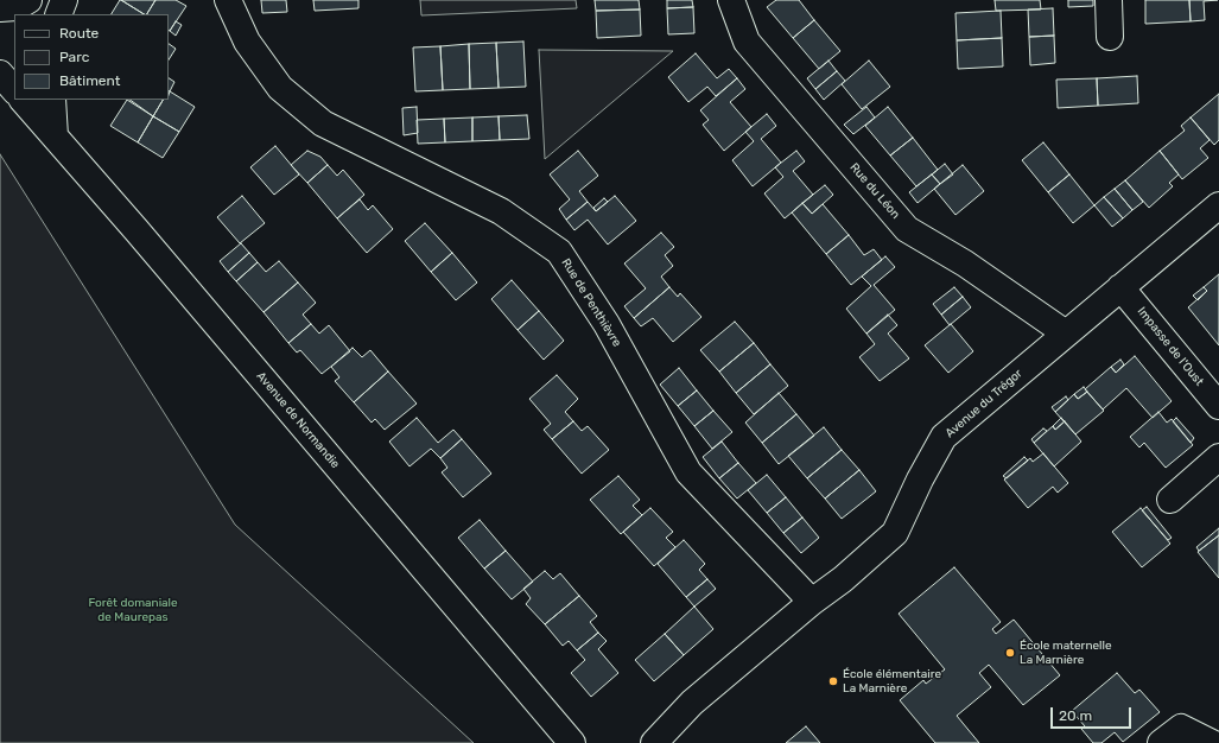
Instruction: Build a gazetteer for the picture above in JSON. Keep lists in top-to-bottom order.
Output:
{
  "streets": {
    "street": [
      "Rue du Léon",
      "Rue de Penthièvre",
      "Impasse de l'Oust",
      "Avenue du Trégor",
      "Avenue de Normandie"
    ]
  },
  "crossings": [
    ["Rue du Léon", "Avenue du Trégor"],
    ["Rue de Penthièvre", "Avenue du Trégor"],
    ["Impasse de l'Oust", "Avenue du Trégor"]
  ],
  "parks": ["Forêt domaniale de Maurepas"],
  "places": ["École maternelle La Marnière", "École élémentaire La Marnière"],
  "legend": ["Route", "Parc", "Bâtiment"],
  "scale_bar": "20 m"
}
